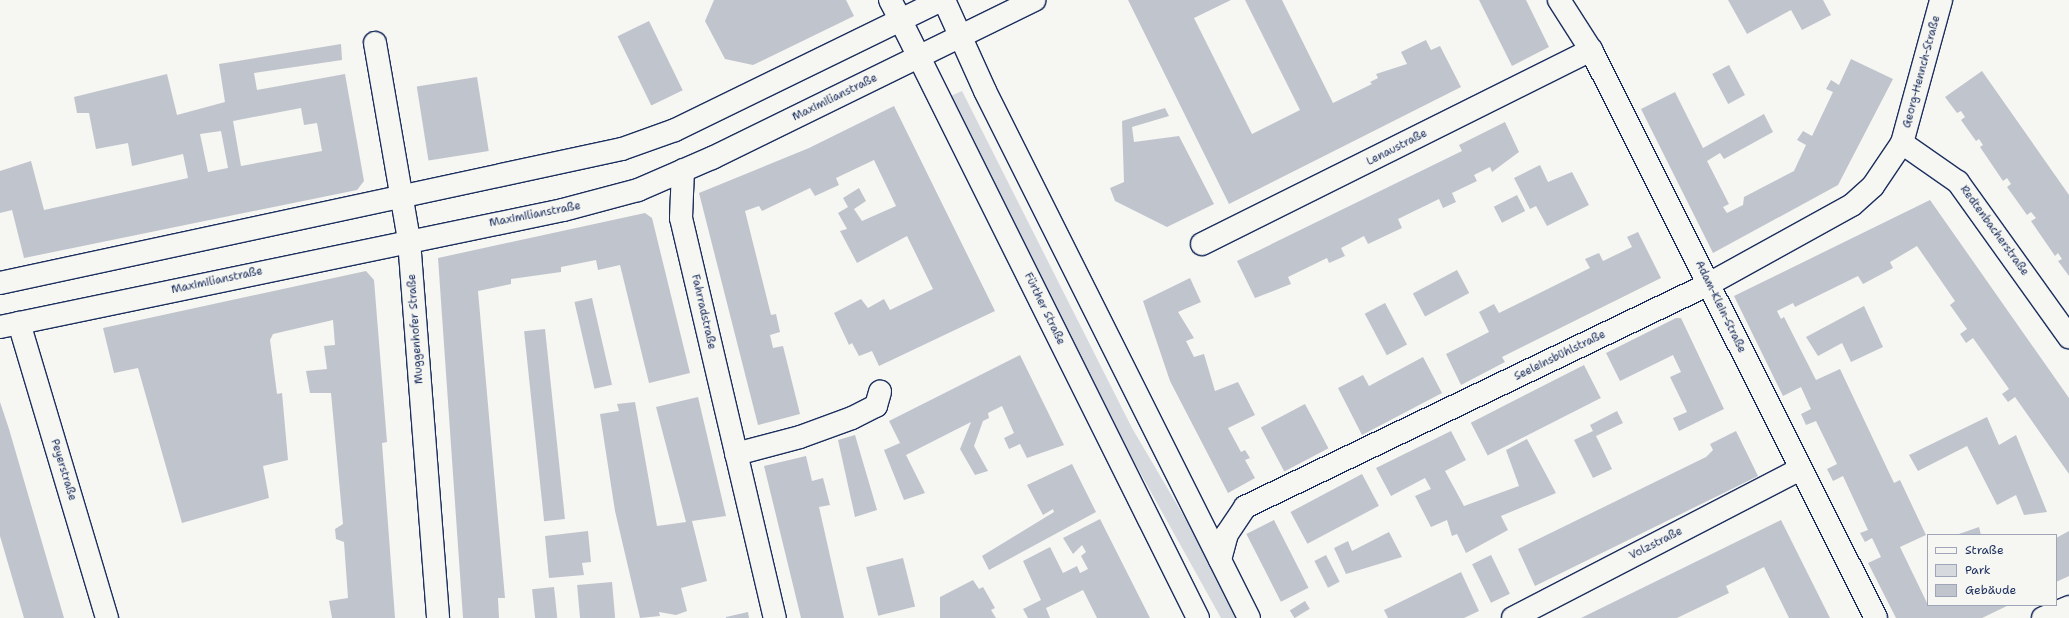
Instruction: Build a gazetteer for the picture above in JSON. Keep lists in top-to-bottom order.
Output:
{
  "streets": {
    "street": [
      "Georg-Hennch-Straße",
      "Maximilianstraße",
      "Lenaustraße",
      "Redtenbacherstraße",
      "Adam-Klein-Straße",
      "Fürther Straße",
      "Fahrradstraße",
      "Muggenhofer Straße",
      "Seeleinsbühlstraße",
      "Peyerstraße",
      "Volzstraße"
    ]
  },
  "crossings": [
    ["Georg-Hennch-Straße", "Redtenbacherstraße"],
    ["Georg-Hennch-Straße", "Seeleinsbühlstraße"],
    ["Maximilianstraße", "Fürther Straße"],
    ["Maximilianstraße", "Fahrradstraße"],
    ["Maximilianstraße", "Muggenhofer Straße"],
    ["Maximilianstraße", "Peyerstraße"],
    ["Lenaustraße", "Adam-Klein-Straße"],
    ["Redtenbacherstraße", "Seeleinsbühlstraße"],
    ["Adam-Klein-Straße", "Seeleinsbühlstraße"],
    ["Adam-Klein-Straße", "Volzstraße"]
  ],
  "legend": ["Straße", "Park", "Gebäude"]
}
